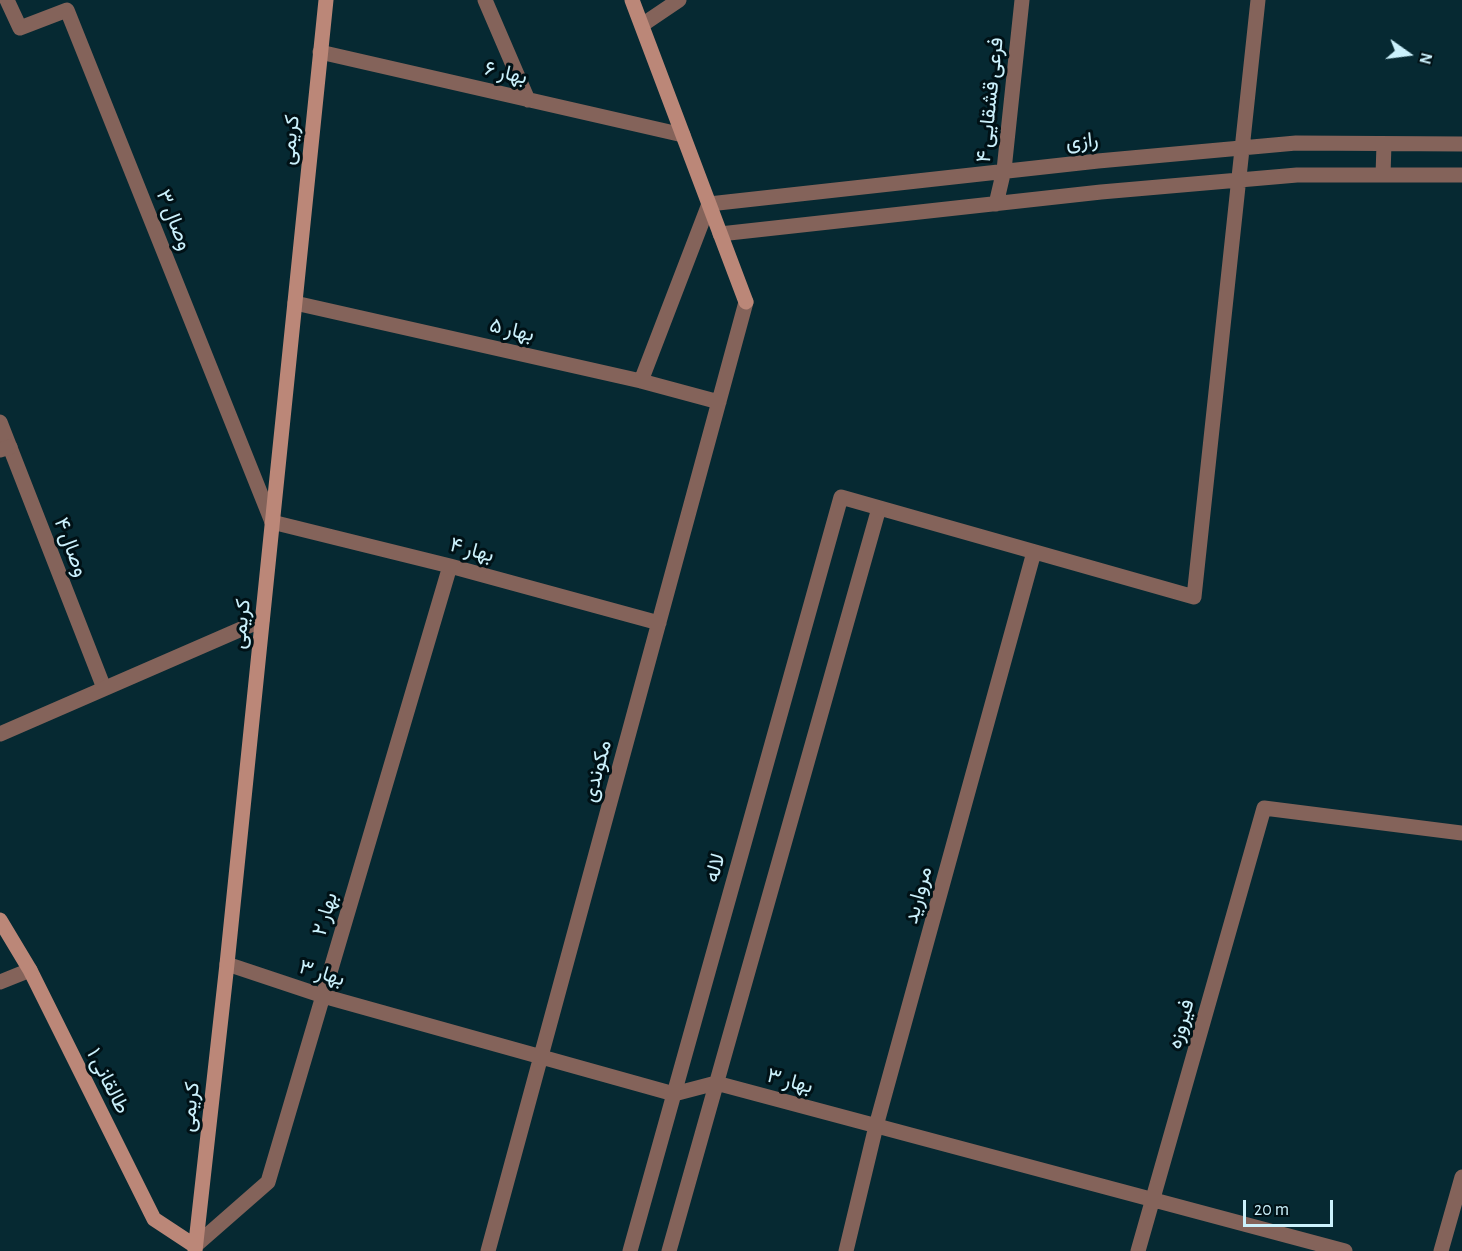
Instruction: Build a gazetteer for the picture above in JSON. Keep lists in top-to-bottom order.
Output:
{
  "streets": {
    "street": [
      "بهار ۶",
      "فرعی قشقایی ۴",
      "کریمی",
      "رازی",
      "وصال ۳",
      "بهار ۵",
      "وصال ۴",
      "بهار ۴",
      "مکوندی",
      "لاله",
      "مروارید",
      "بهار ۲",
      "بهار ۳",
      "فیروزه",
      "طالقانی ۱"
    ]
  },
  "crossings": [
    ["بهار ۶", "کریمی"],
    ["فرعی قشقایی ۴", "رازی"],
    ["کریمی", "وصال ۳"],
    ["کریمی", "بهار ۵"],
    ["کریمی", "بهار ۴"],
    ["کریمی", "بهار ۲"],
    ["کریمی", "بهار ۳"],
    ["کریمی", "طالقانی ۱"],
    ["وصال ۳", "بهار ۴"],
    ["بهار ۵", "مکوندی"],
    ["بهار ۴", "مکوندی"],
    ["بهار ۴", "بهار ۲"],
    ["مکوندی", "بهار ۳"],
    ["لاله", "بهار ۳"],
    ["مروارید", "بهار ۳"],
    ["بهار ۲", "بهار ۳"],
    ["بهار ۲", "طالقانی ۱"],
    ["بهار ۳", "فیروزه"]
  ],
  "scale_bar": "20 m",
  "north": "right"
}
